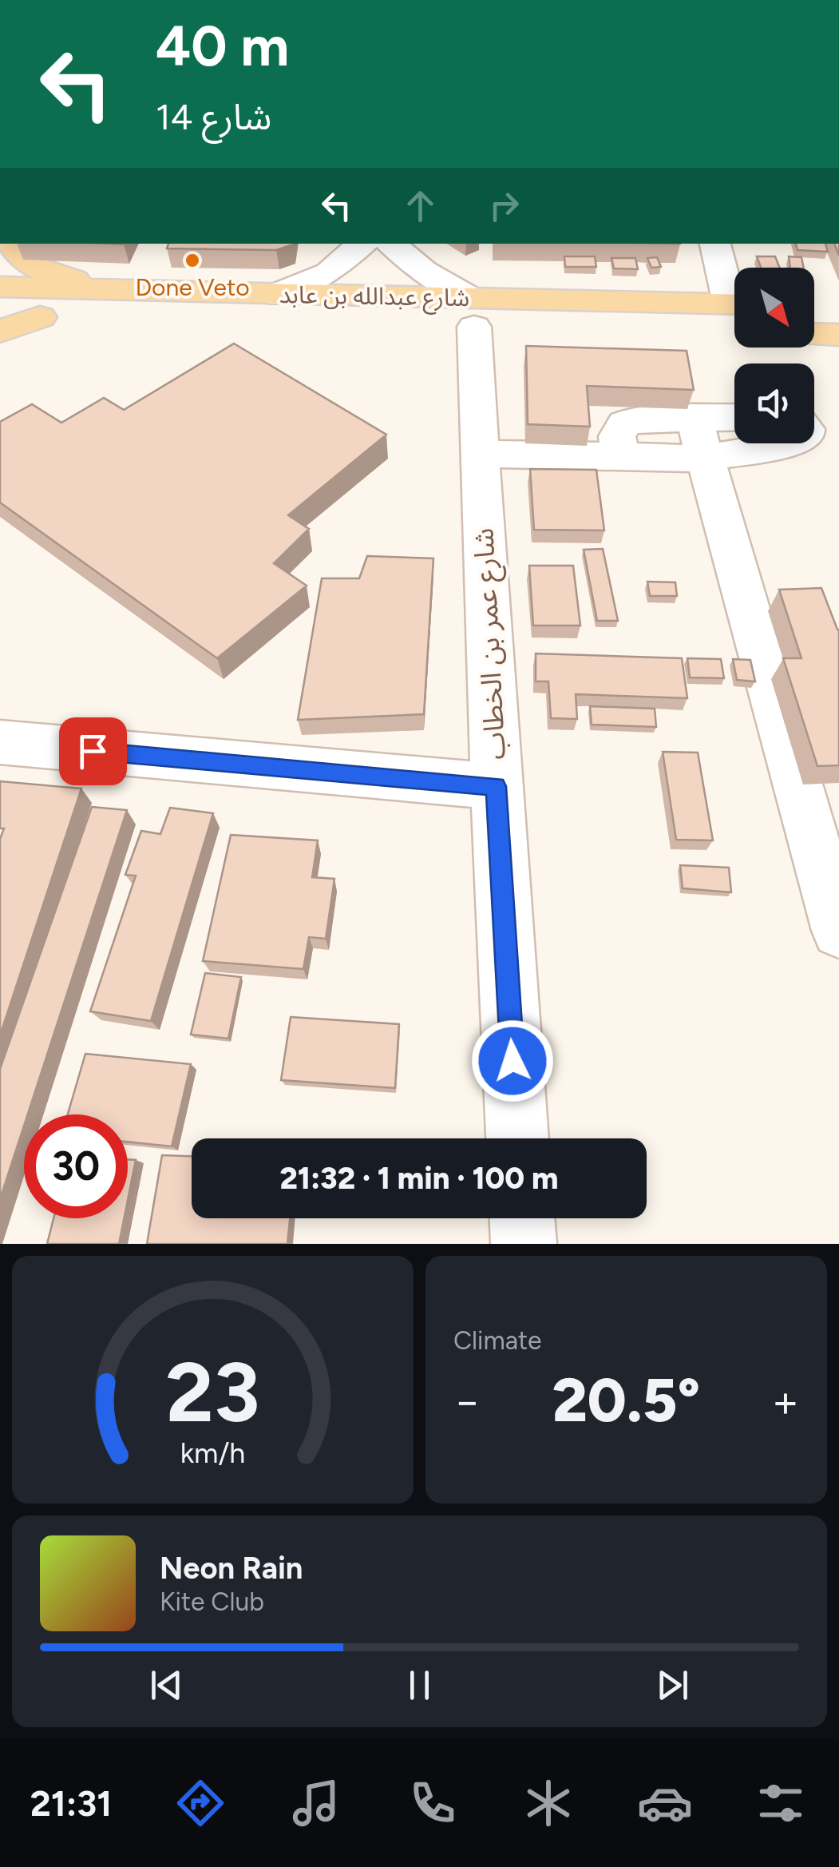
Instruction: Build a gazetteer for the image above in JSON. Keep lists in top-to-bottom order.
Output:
{
  "streets": {
    "main road": ["شارع عبدالله بن عابد"],
    "street": ["شارع عمر بن الخطاب"]
  },
  "crossings": [
    ["شارع عبدالله بن عابد", "شارع عمر بن الخطاب"]
  ],
  "places": ["Done Veto"],
  "north": "bottom right",
  "page": {
    "turn": ["40 m", "شارع 14"],
    "limit": "30",
    "trip": "21:32 · 1 min · 100 m",
    "tile": "Climate",
    "heat": ["−", "20.5°", "+"],
    "song": ["Neon Rain", "Kite Club"],
    "tabs": "21:31",
    "gauge": ["23", "km/h"]
  }
}
